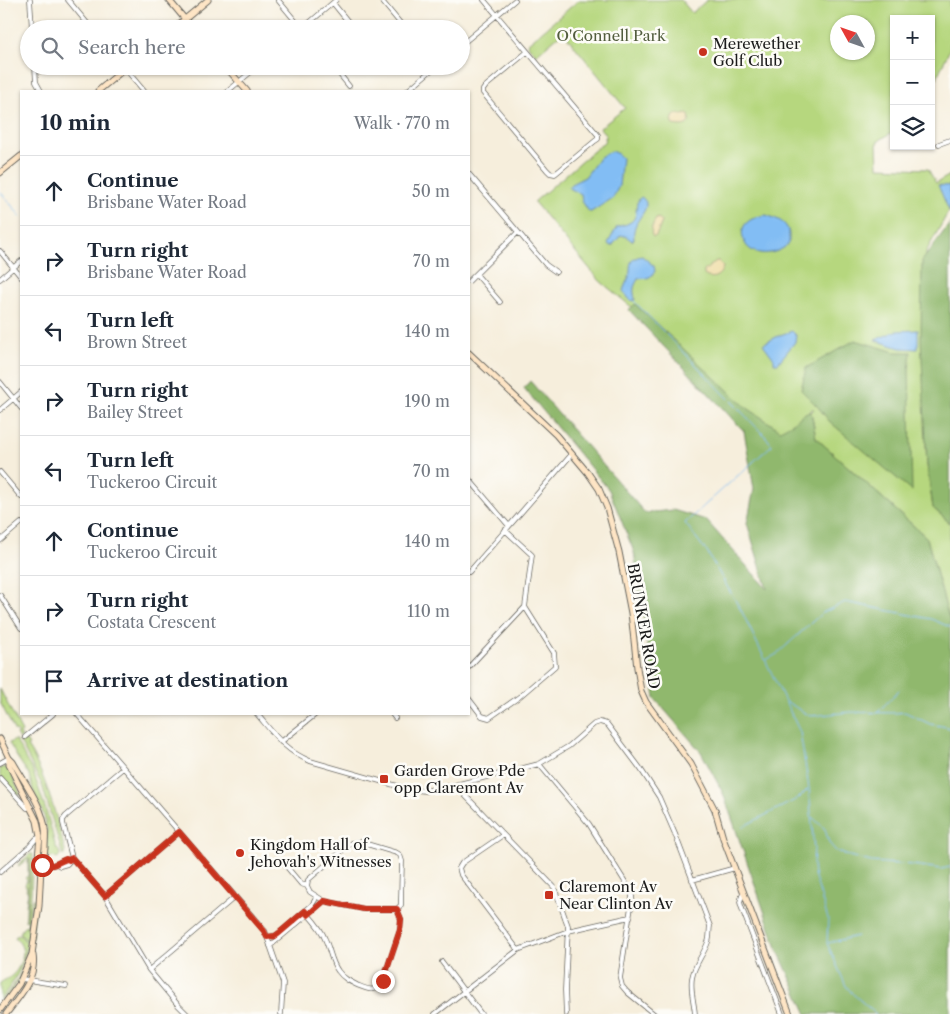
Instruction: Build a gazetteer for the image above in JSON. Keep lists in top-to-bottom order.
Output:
{
  "streets": {
    "main road": ["BRUNKER ROAD"]
  },
  "parks": ["O'Connell Park"],
  "places": {
    "other": ["Merewether Golf Club", "Kingdom Hall of Jehovah's Witnesses"],
    "transit": ["Garden Grove Pde opp Claremont Av", "Claremont Av Near Clinton Av"]
  },
  "north": "top left",
  "page": {
    "map_buttons": ["+", "−"],
    "search": "Search here",
    "heading": ["10 min", "Walk · 770 m"],
    "list": [
      ["Continue", "Brisbane Water Road", "50 m"],
      ["Turn right", "Brisbane Water Road", "70 m"],
      ["Turn left", "Brown Street", "140 m"],
      ["Turn right", "Bailey Street", "190 m"],
      ["Turn left", "Tuckeroo Circuit", "70 m"],
      ["Continue", "Tuckeroo Circuit", "140 m"],
      ["Turn right", "Costata Crescent", "110 m"],
      "Arrive at destination"
    ]
  }
}
